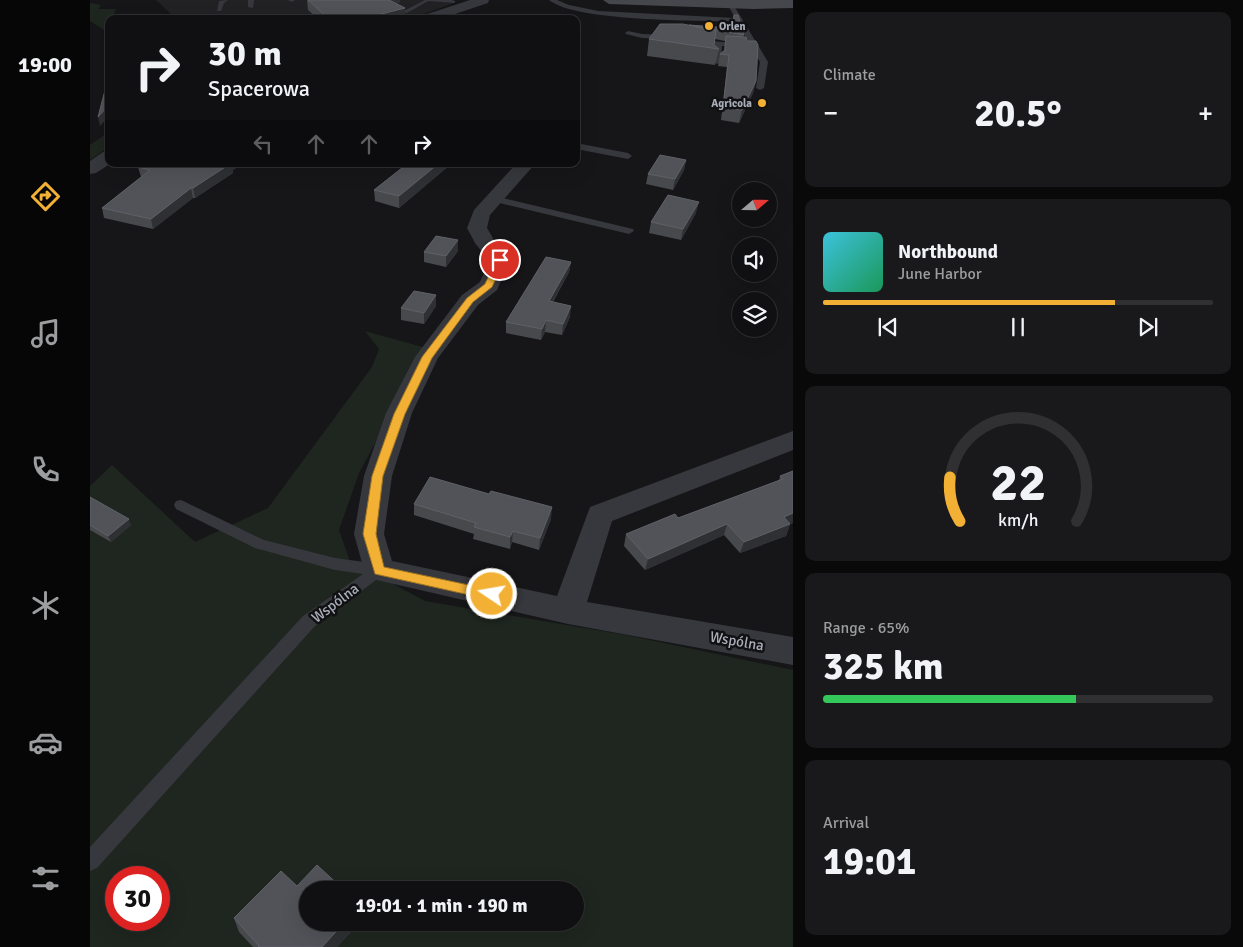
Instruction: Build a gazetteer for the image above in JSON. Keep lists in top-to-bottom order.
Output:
{
  "streets": {
    "street": ["Wspólna"]
  },
  "places": ["Orlen", "Agricola"],
  "north": "right",
  "page": {
    "tabs": "19:00",
    "tile": [
      "Climate",
      ["Range · 65%", "325 km"],
      ["Arrival", "19:01"]
    ],
    "turn": ["30 m", "Spacerowa"],
    "heat": ["−", "20.5°", "+"],
    "song": ["Northbound", "June Harbor"],
    "limit": "30",
    "trip": "19:01 · 1 min · 190 m",
    "gauge": ["22", "km/h"]
  }
}
